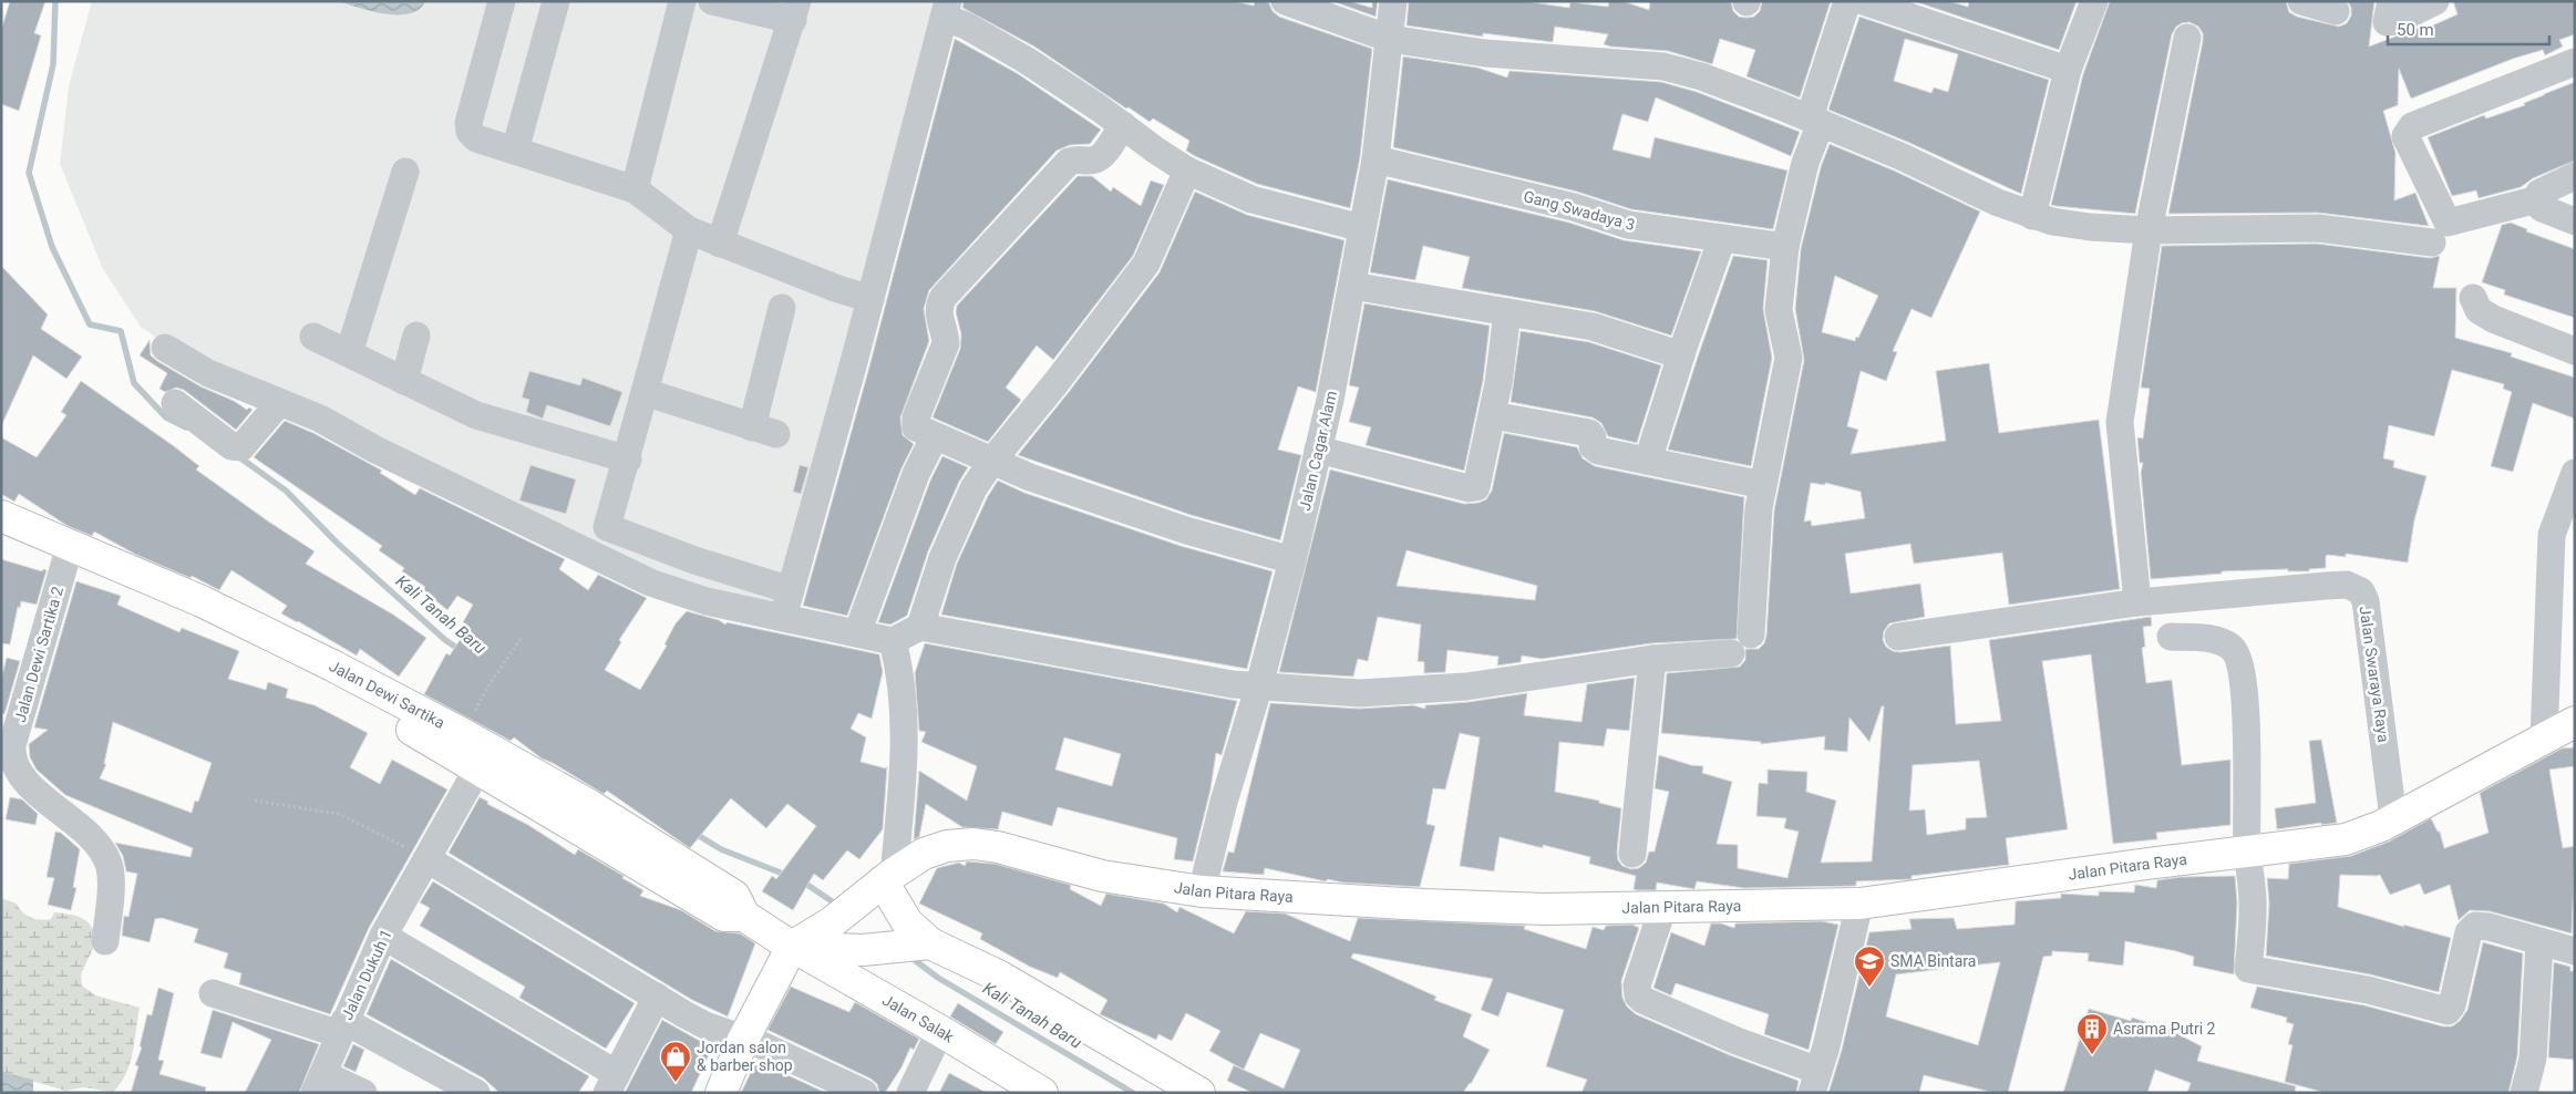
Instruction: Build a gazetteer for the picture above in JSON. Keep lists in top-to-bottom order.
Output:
{
  "streets": {
    "main road": ["Jalan Dewi Sartika", "Jalan Pitara Raya", "Jalan Salak"],
    "street": [
      "Gang Swadaya 3",
      "Jalan Cagar Alam",
      "Jalan Dewi Sartika 2",
      "Jalan Swaraya Raya",
      "Jalan Dukuh 1"
    ]
  },
  "crossings": [
    ["Gang Swadaya 3", "Jalan Cagar Alam"],
    ["Jalan Cagar Alam", "Jalan Pitara Raya"],
    ["Jalan Dewi Sartika 2", "Jalan Dewi Sartika"],
    ["Jalan Swaraya Raya", "Jalan Pitara Raya"],
    ["Jalan Dewi Sartika", "Jalan Pitara Raya"],
    ["Jalan Dewi Sartika", "Jalan Dukuh 1"],
    ["Jalan Dewi Sartika", "Jalan Salak"],
    ["Jalan Pitara Raya", "Jalan Salak"]
  ],
  "water": ["Kali Tanah Baru"],
  "places": {
    "school or university": ["SMA Bintara"],
    "building": ["Asrama Putri 2"],
    "shop": ["Jordan salon & barber shop"]
  },
  "scale_bar": "50 m"
}
